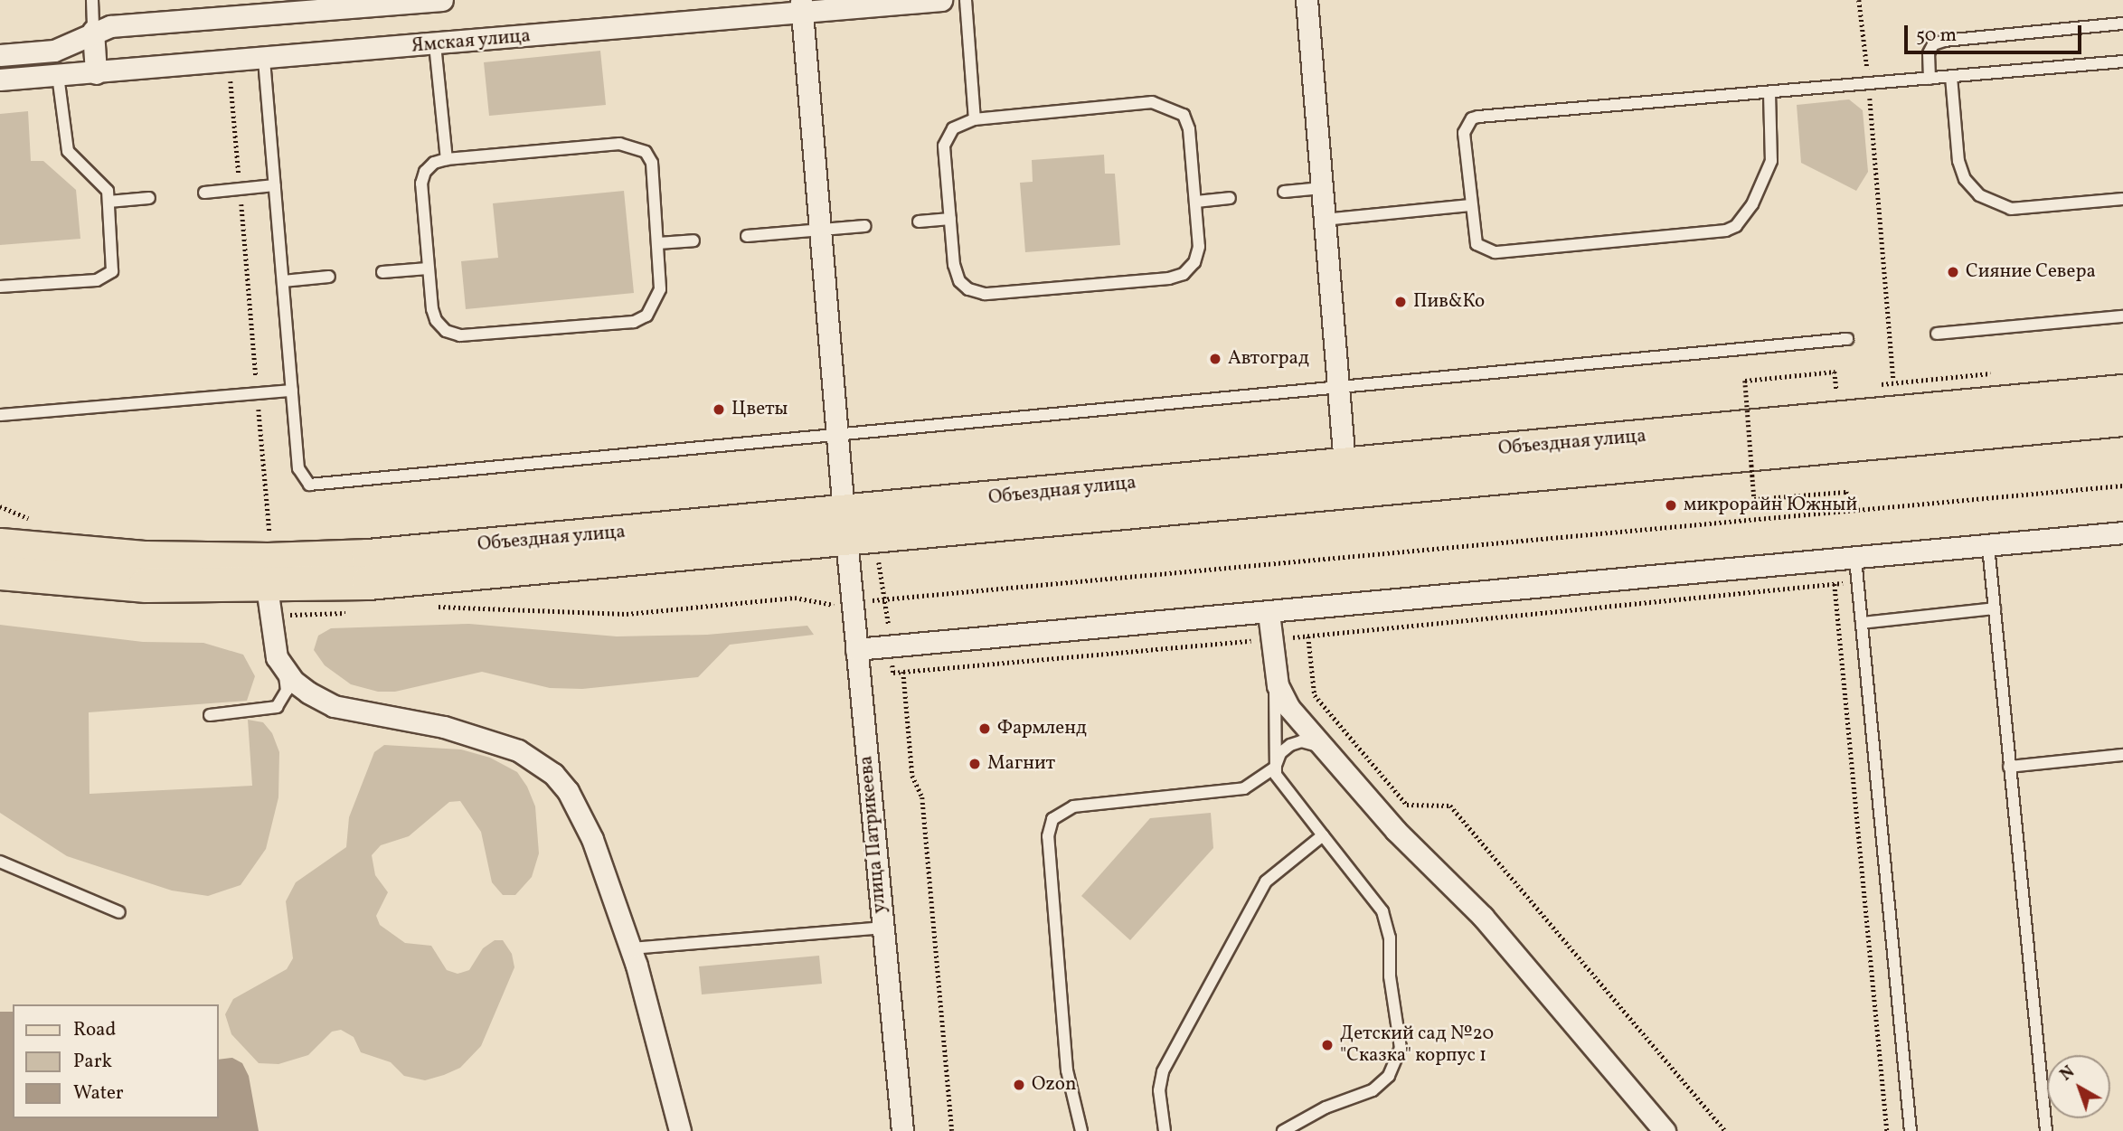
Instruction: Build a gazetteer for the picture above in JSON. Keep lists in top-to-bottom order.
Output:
{
  "streets": {
    "main road": ["Объездная улица"],
    "street": ["Ямская улица", "улица Патрикеева"]
  },
  "crossings": [
    ["Ямская улица", "улица Патрикеева"],
    ["Объездная улица", "улица Патрикеева"]
  ],
  "places": [
    "Сияние Севера",
    "Пив&Ко",
    "Автоград",
    "Цветы",
    "микрорайн Южный",
    "Фармленд",
    "Магнит",
    "Детский сад №20 \"Сказка\" корпус 1",
    "Ozon"
  ],
  "legend": ["Road", "Park", "Water"],
  "scale_bar": "50 m",
  "north": "top left"
}
